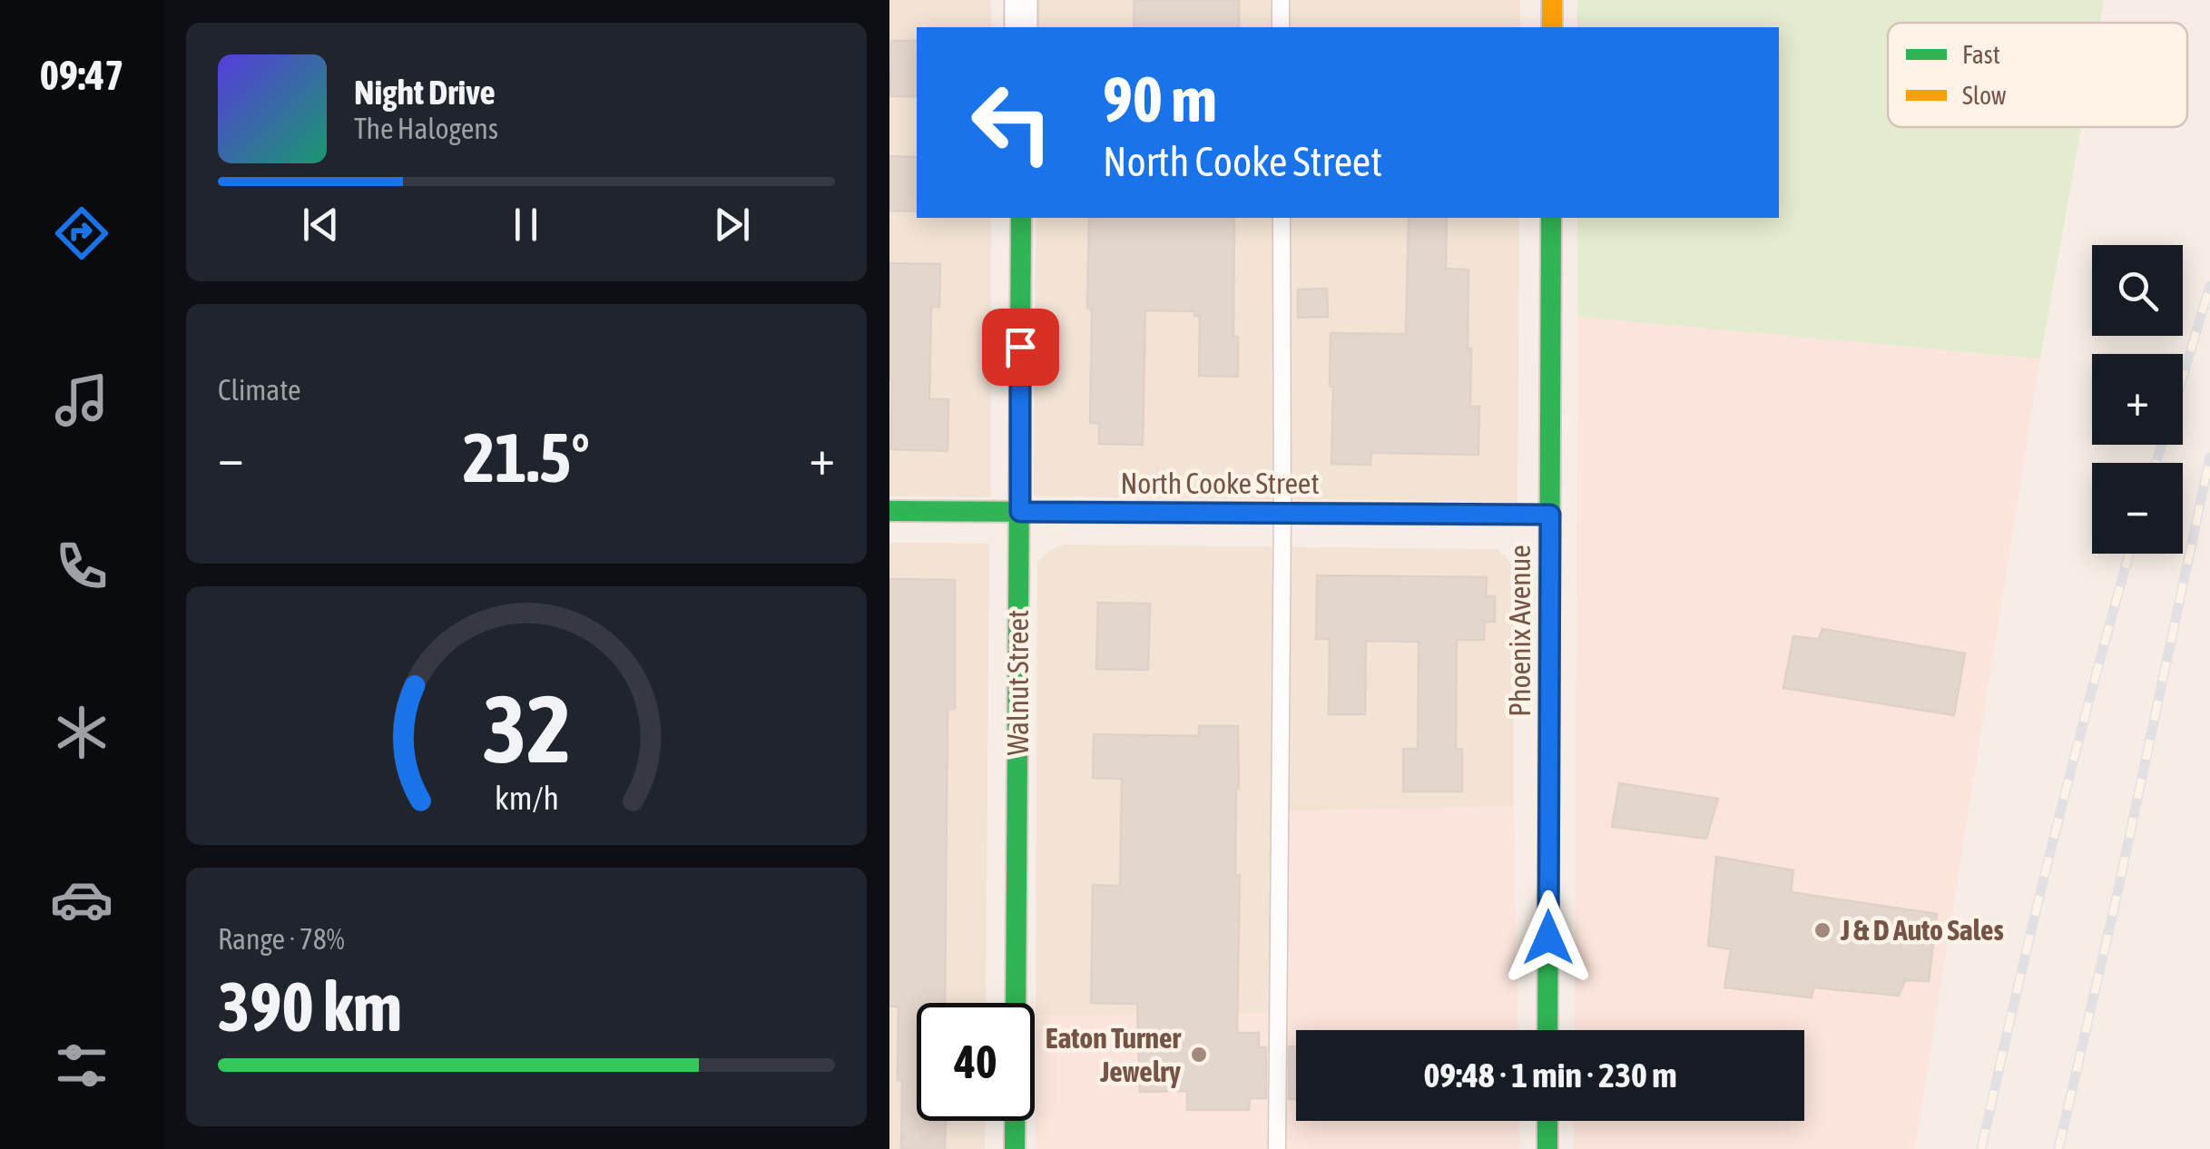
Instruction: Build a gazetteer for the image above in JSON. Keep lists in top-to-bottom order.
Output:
{
  "streets": {
    "street": ["North Cooke Street", "Phoenix Avenue", "Walnut Street"]
  },
  "crossings": [
    ["North Cooke Street", "Phoenix Avenue"],
    ["North Cooke Street", "Walnut Street"]
  ],
  "places": ["J & D Auto Sales", "Eaton Turner Jewelry"],
  "legend": ["Fast", "Slow"],
  "page": {
    "tabs": "09:47",
    "turn": ["90 m", "North Cooke Street"],
    "song": ["Night Drive", "The Halogens"],
    "map_buttons": ["+", "−"],
    "tile": [
      "Climate",
      ["Range · 78%", "390 km"]
    ],
    "heat": ["−", "21.5°", "+"],
    "limit": "40",
    "trip": "09:48 · 1 min · 230 m",
    "gauge": ["32", "km/h"]
  }
}
